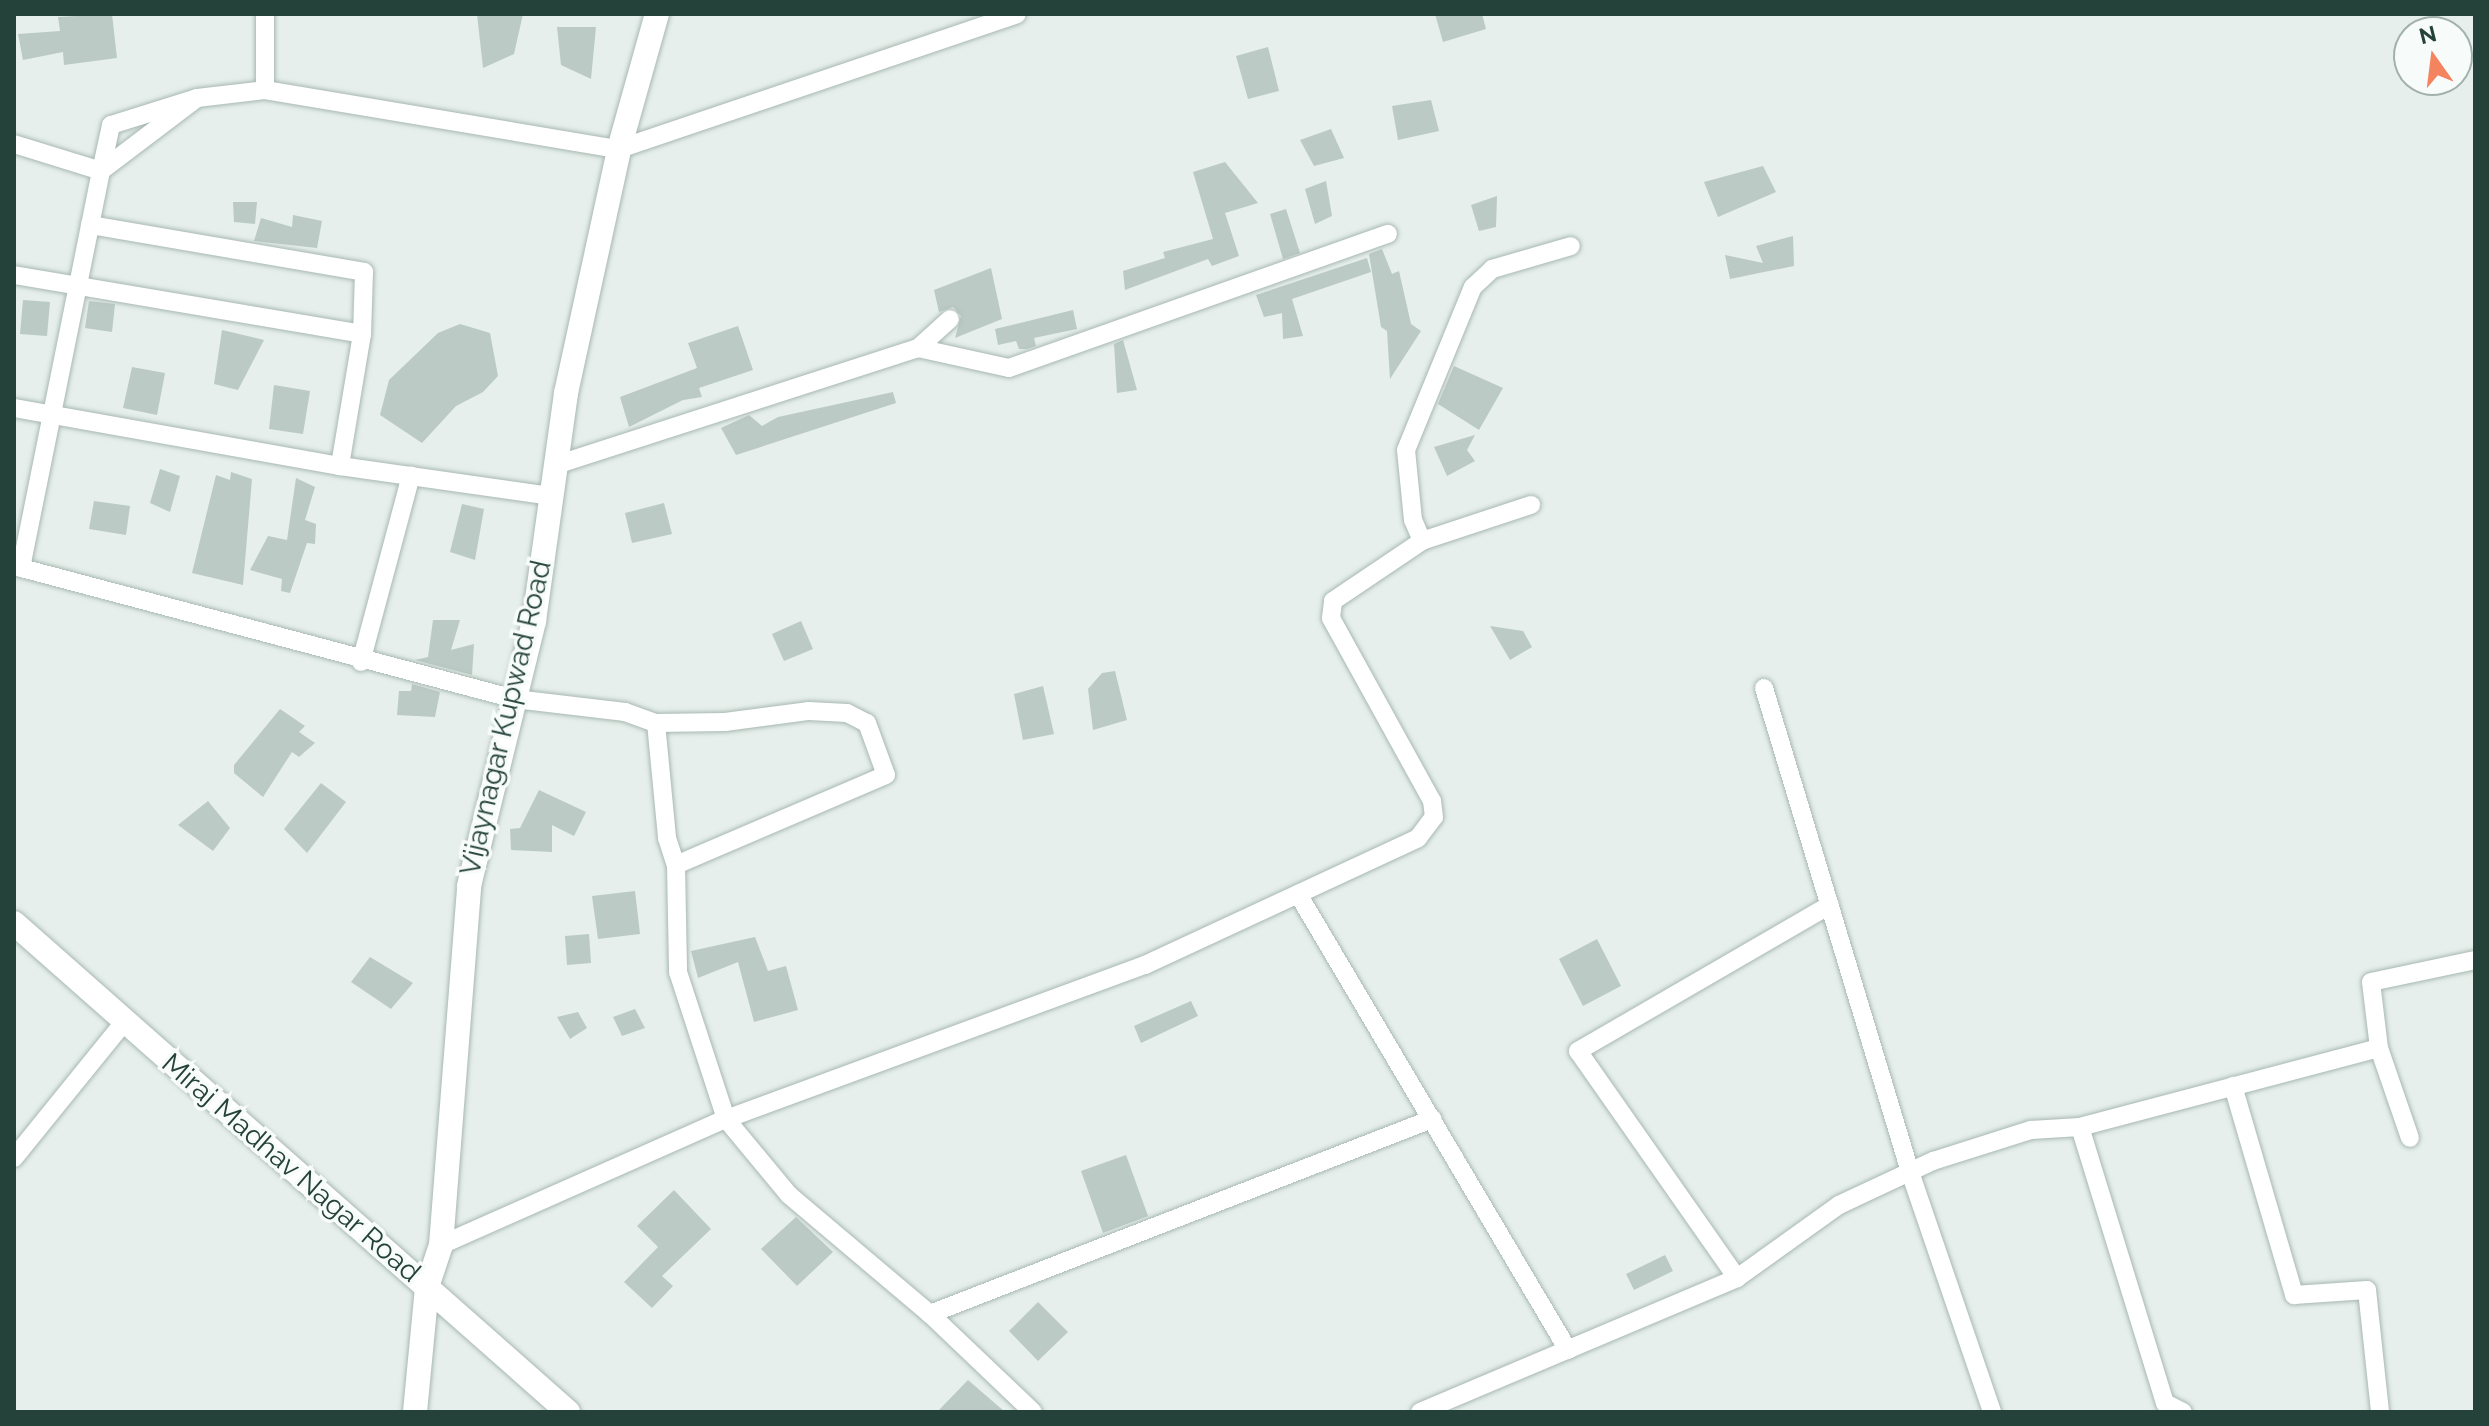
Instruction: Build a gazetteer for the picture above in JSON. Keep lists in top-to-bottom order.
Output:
{
  "streets": {
    "street": ["Vijaynagar Kupwad Road", "Miraj Madhav Nagar Road"]
  },
  "crossings": [
    ["Vijaynagar Kupwad Road", "Miraj Madhav Nagar Road"]
  ],
  "north": "top"
}
